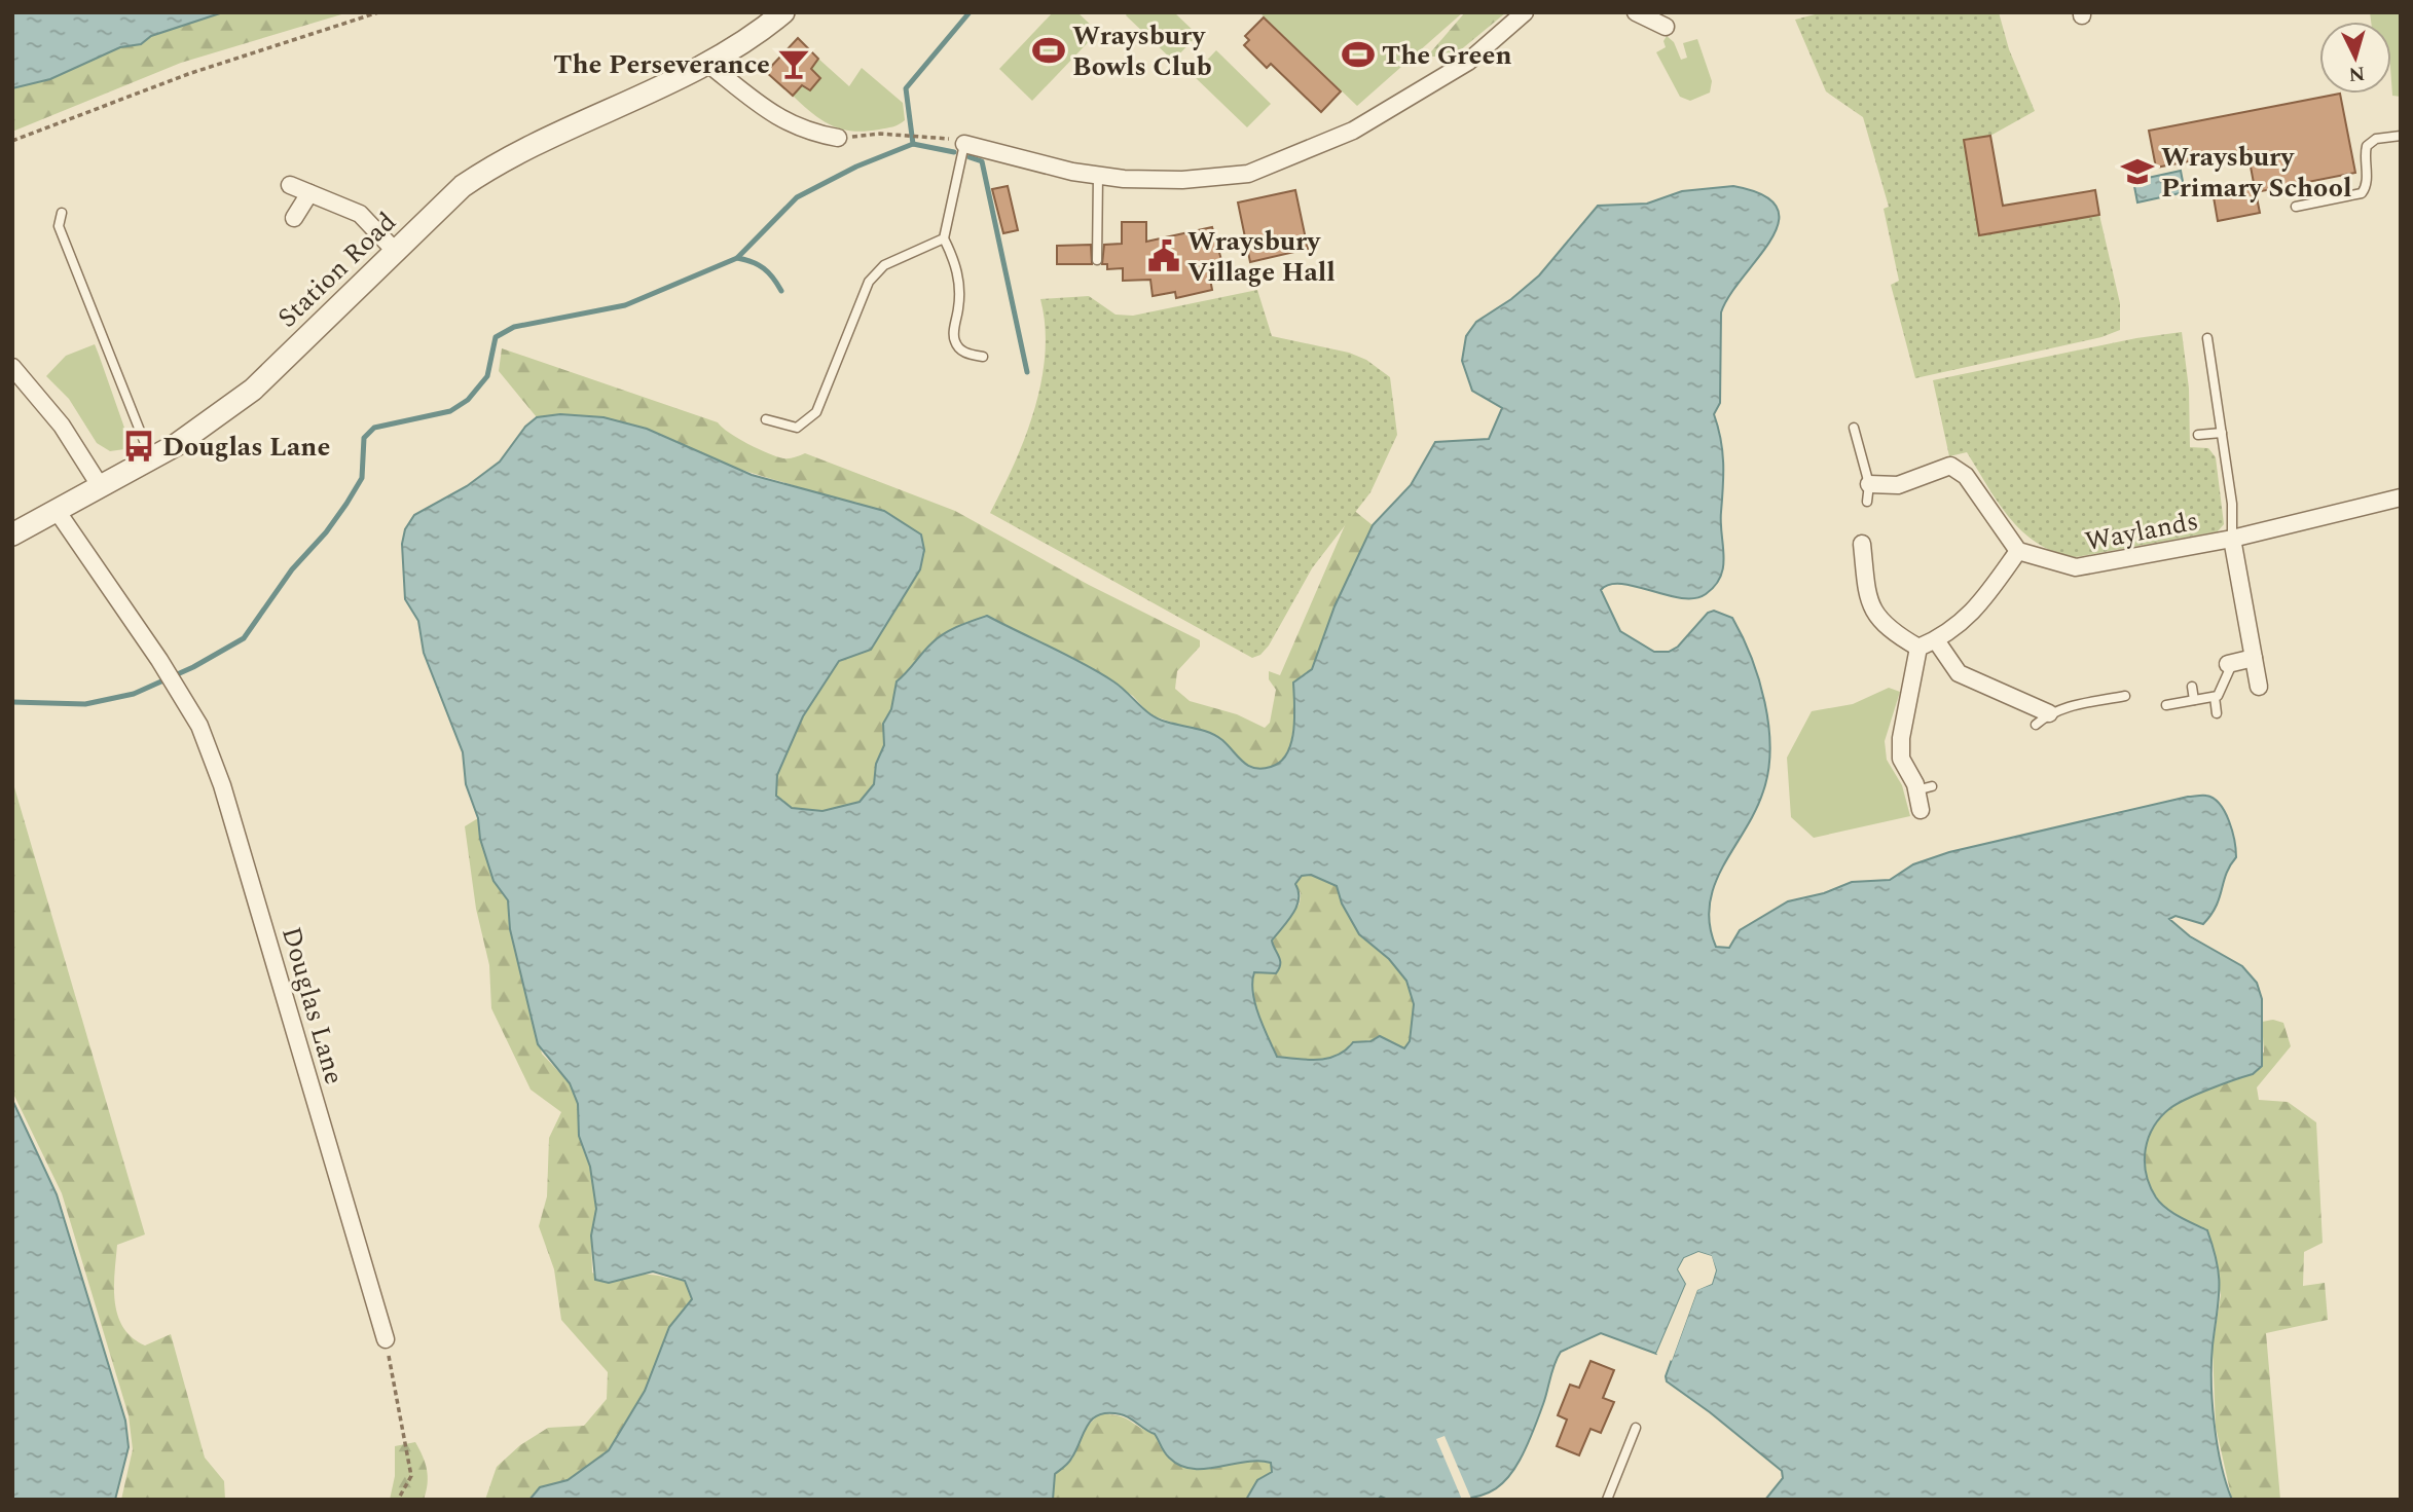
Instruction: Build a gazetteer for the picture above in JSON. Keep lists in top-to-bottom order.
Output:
{
  "streets": {
    "street": ["Station Road", "Waylands", "Douglas Lane"]
  },
  "crossings": [
    ["Station Road", "Douglas Lane"]
  ],
  "places": {
    "sports": ["Wraysbury Bowls Club", "The Green"],
    "bar": ["The Perseverance"],
    "school or university": ["Wraysbury Primary School"],
    "public building": ["Wraysbury Village Hall"],
    "bus stop": ["Douglas Lane"]
  },
  "north": "bottom"
}
